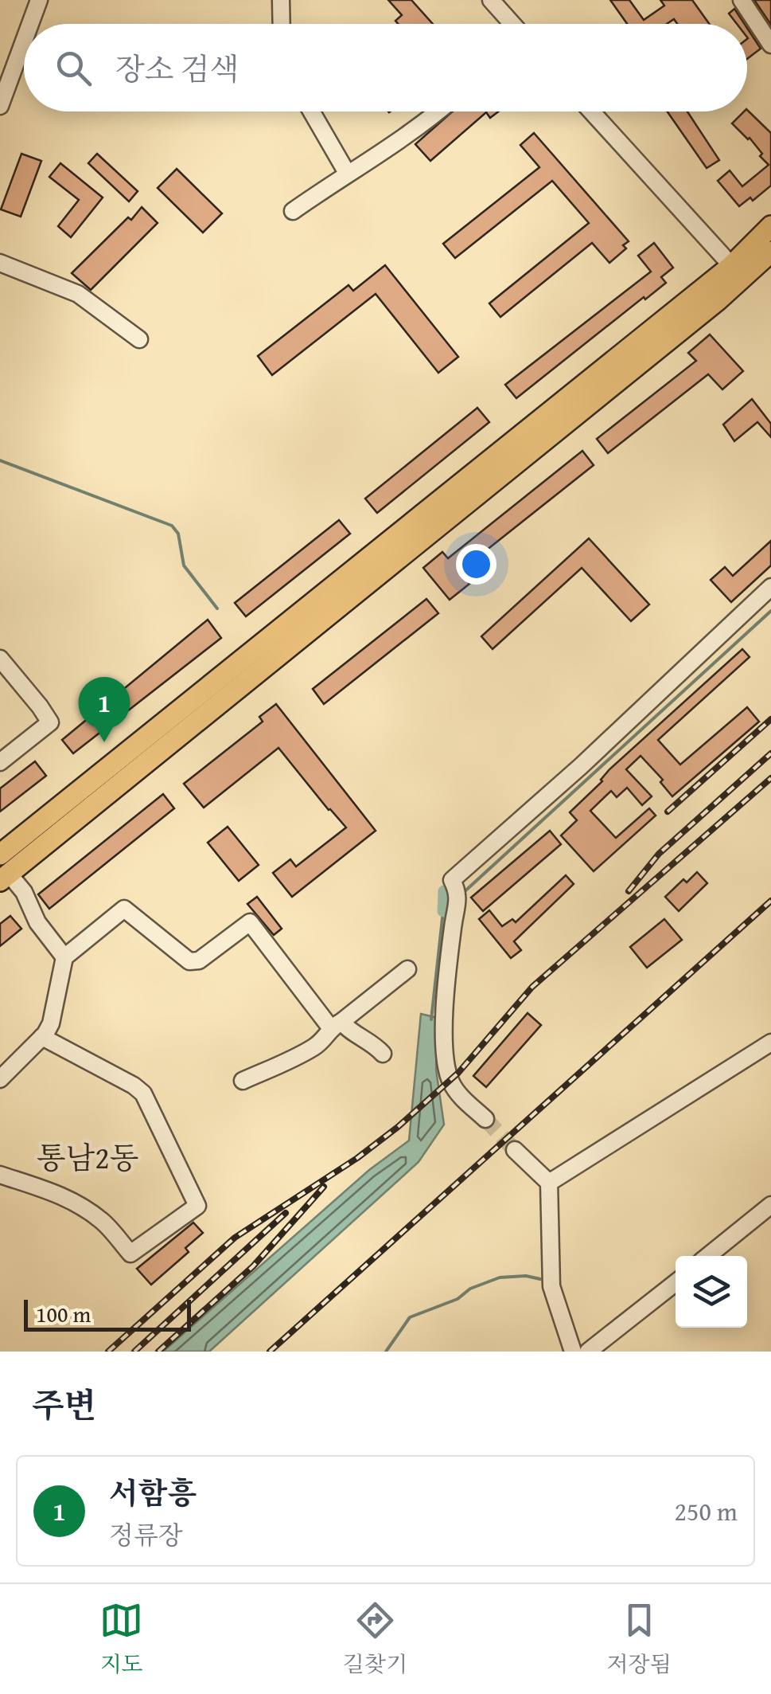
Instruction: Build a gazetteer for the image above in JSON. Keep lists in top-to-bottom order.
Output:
{
  "districts": ["통남2동"],
  "scale_bar": "100 m",
  "page": {
    "search": "장소 검색",
    "pins": "1",
    "scale": "100 m",
    "heading": "주변",
    "list": [
      {
        "mark": "1",
        "name": "서함흥",
        "note": "정류장",
        "value": "250 m"
      }
    ],
    "nav": ["지도", "길찾기", "저장됨"]
  }
}
